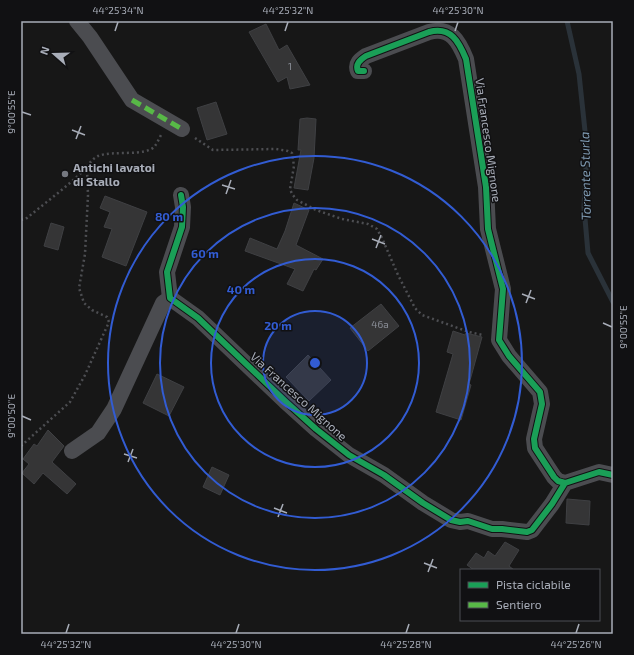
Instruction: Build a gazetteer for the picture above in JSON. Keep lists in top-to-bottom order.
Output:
{
  "streets": {
    "street": ["Via Francesco Mignone"]
  },
  "water": ["Torrente Sturla"],
  "places": ["Antichi lavatoi di Stallo"],
  "house_numbers": ["1", "46a"],
  "legend": ["Pista ciclabile", "Sentiero"],
  "north": "left",
  "coordinates": [
    "44°25'34\"N",
    "44°25'32\"N",
    "44°25'30\"N",
    "9°00'55\"E",
    "9°00'50\"E",
    "44°25'28\"N",
    "44°25'26\"N"
  ],
  "rings": [
    "80 m",
    "60 m",
    "40 m",
    "20 m"
  ]
}
